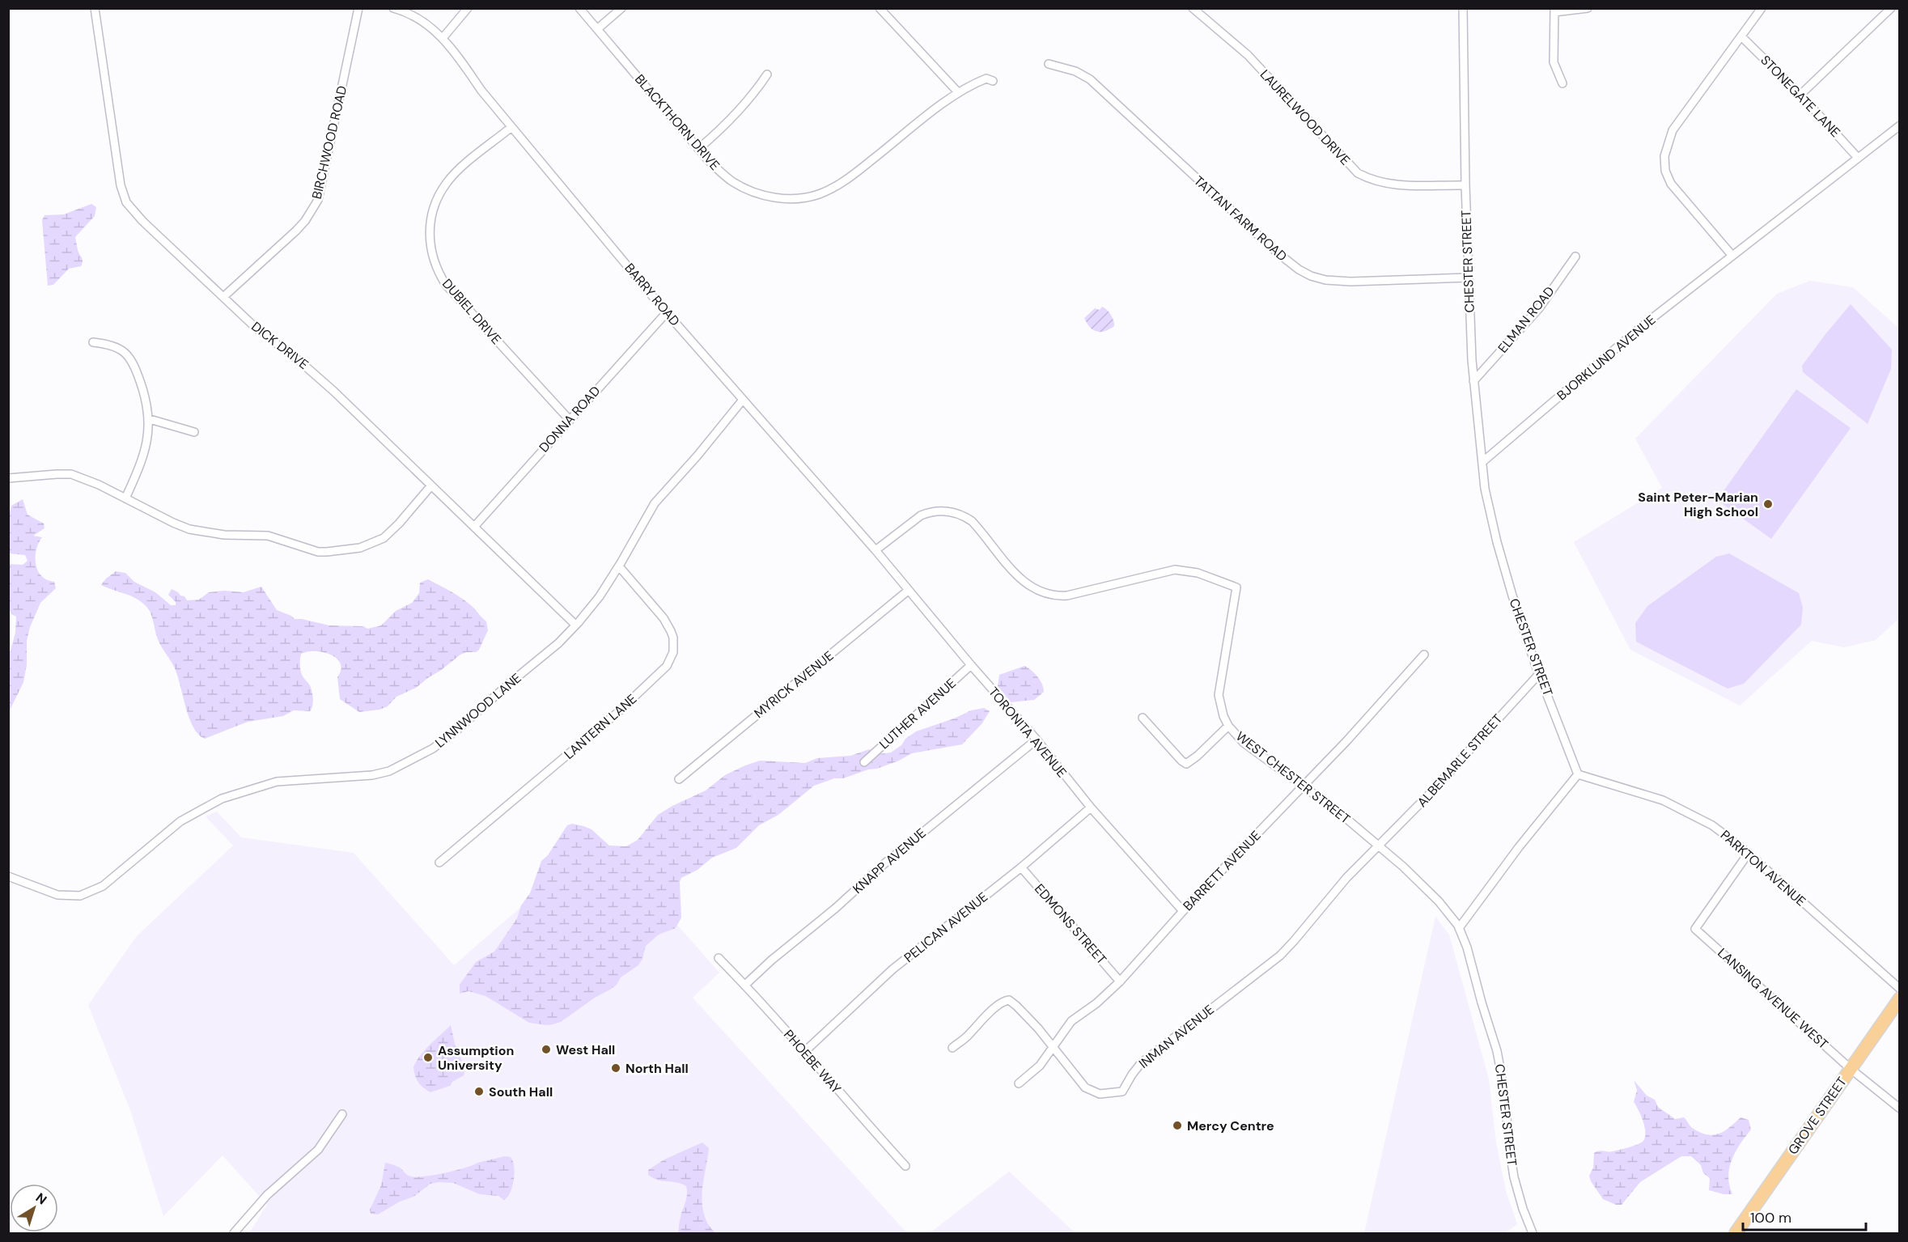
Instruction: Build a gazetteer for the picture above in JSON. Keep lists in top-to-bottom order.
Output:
{
  "streets": {
    "main road": ["GROVE STREET"],
    "street": [
      "STONEGATE LANE",
      "LAURELWOOD DRIVE",
      "BLACKTHORN DRIVE",
      "BIRCHWOOD ROAD",
      "TATTAN FARM ROAD",
      "CHESTER STREET",
      "BARRY ROAD",
      "DUBIEL DRIVE",
      "ELMAN ROAD",
      "DICK DRIVE",
      "BJORKLUND AVENUE",
      "DONNA ROAD",
      "MYRICK AVENUE",
      "LYNNWOOD LANE",
      "LUTHER AVENUE",
      "LANTERN LANE",
      "TORONITA AVENUE",
      "ALBEMARLE STREET",
      "WEST CHESTER STREET",
      "KNAPP AVENUE",
      "PARKTON AVENUE",
      "BARRETT AVENUE",
      "EDMONS STREET",
      "PELICAN AVENUE",
      "LANSING AVENUE WEST",
      "INMAN AVENUE",
      "PHOEBE WAY"
    ]
  },
  "crossings": [
    ["STONEGATE LANE", "BJORKLUND AVENUE"],
    ["LAURELWOOD DRIVE", "CHESTER STREET"],
    ["BIRCHWOOD ROAD", "DICK DRIVE"],
    ["TATTAN FARM ROAD", "CHESTER STREET"],
    ["CHESTER STREET", "ELMAN ROAD"],
    ["CHESTER STREET", "BJORKLUND AVENUE"],
    ["CHESTER STREET", "ALBEMARLE STREET"],
    ["CHESTER STREET", "WEST CHESTER STREET"],
    ["CHESTER STREET", "PARKTON AVENUE"],
    ["BARRY ROAD", "DUBIEL DRIVE"],
    ["BARRY ROAD", "DONNA ROAD"],
    ["BARRY ROAD", "LYNNWOOD LANE"],
    ["BARRY ROAD", "TORONITA AVENUE"],
    ["BARRY ROAD", "WEST CHESTER STREET"],
    ["DUBIEL DRIVE", "DONNA ROAD"],
    ["DICK DRIVE", "DONNA ROAD"],
    ["DICK DRIVE", "LYNNWOOD LANE"],
    ["MYRICK AVENUE", "TORONITA AVENUE"],
    ["LYNNWOOD LANE", "LANTERN LANE"],
    ["LUTHER AVENUE", "TORONITA AVENUE"],
    ["TORONITA AVENUE", "WEST CHESTER STREET"],
    ["TORONITA AVENUE", "KNAPP AVENUE"],
    ["TORONITA AVENUE", "BARRETT AVENUE"],
    ["TORONITA AVENUE", "PELICAN AVENUE"],
    ["ALBEMARLE STREET", "WEST CHESTER STREET"],
    ["ALBEMARLE STREET", "INMAN AVENUE"],
    ["WEST CHESTER STREET", "BARRETT AVENUE"],
    ["WEST CHESTER STREET", "INMAN AVENUE"],
    ["KNAPP AVENUE", "PHOEBE WAY"],
    ["PARKTON AVENUE", "LANSING AVENUE WEST"],
    ["BARRETT AVENUE", "EDMONS STREET"],
    ["BARRETT AVENUE", "INMAN AVENUE"],
    ["EDMONS STREET", "PELICAN AVENUE"],
    ["PELICAN AVENUE", "PHOEBE WAY"],
    ["LANSING AVENUE WEST", "GROVE STREET"]
  ],
  "places": [
    "Saint Peter-Marian High School",
    "West Hall",
    "Assumption University",
    "North Hall",
    "South Hall",
    "Mercy Centre"
  ],
  "scale_bar": "100 m",
  "north": "top right"
}
